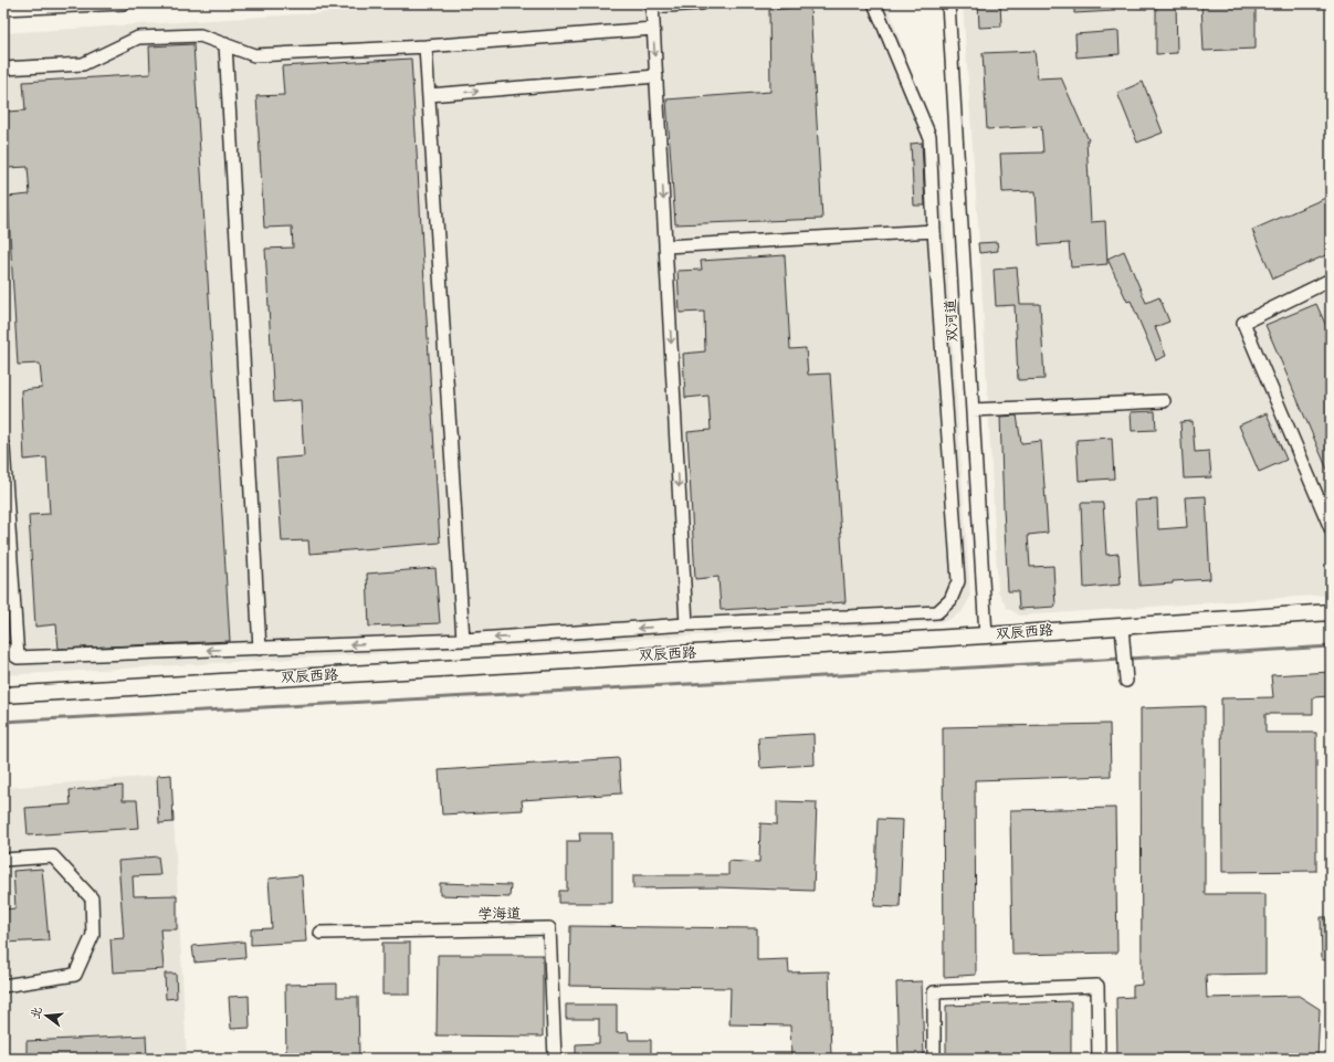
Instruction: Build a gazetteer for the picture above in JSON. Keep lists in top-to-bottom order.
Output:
{
  "streets": {
    "main road": ["双辰西路"],
    "street": ["双河道", "学海道"]
  },
  "crossings": [
    ["双河道", "双辰西路"]
  ],
  "north": "left"
}
